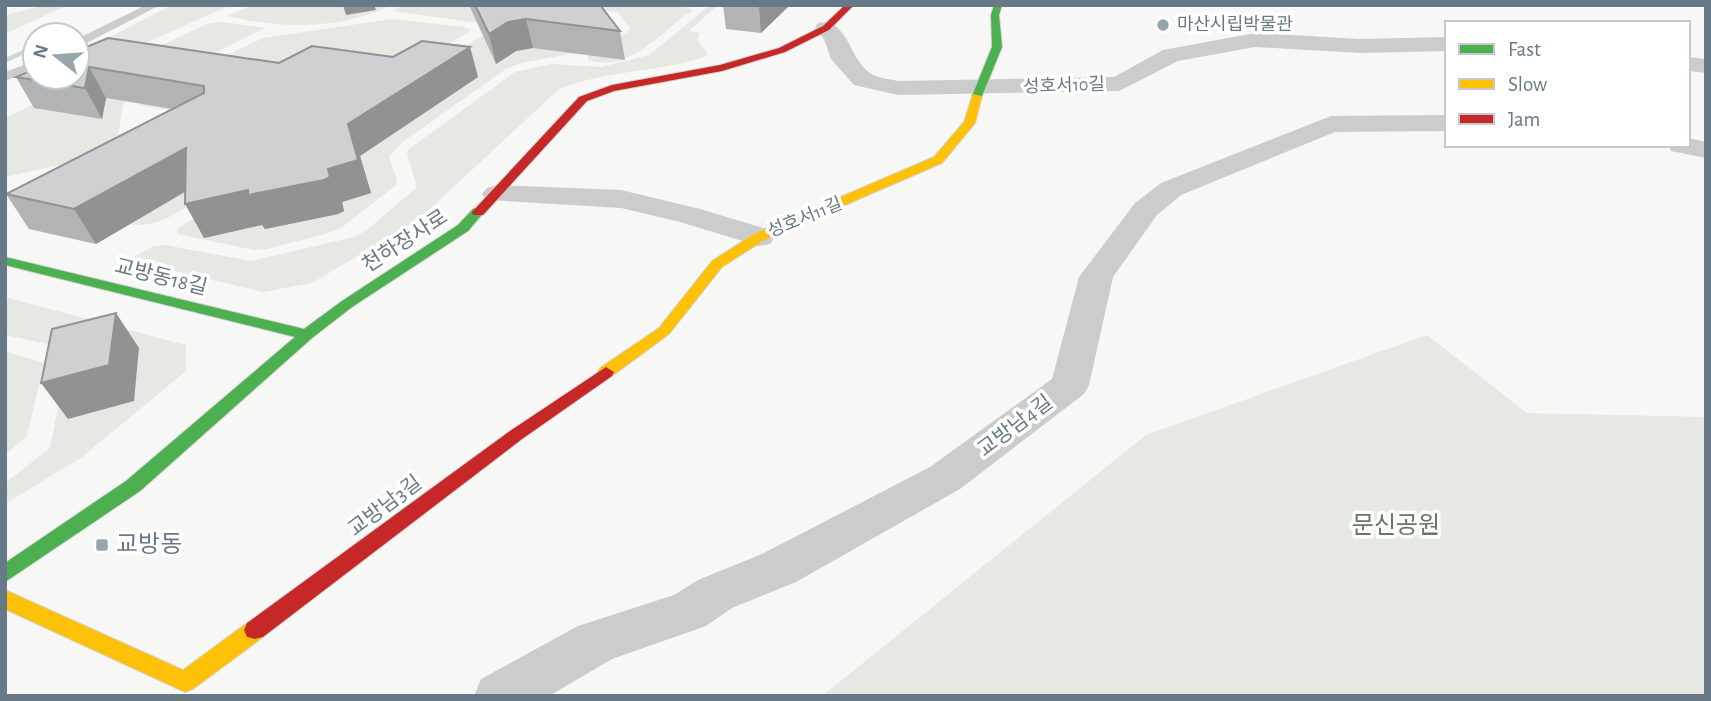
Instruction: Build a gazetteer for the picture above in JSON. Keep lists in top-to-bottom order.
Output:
{
  "streets": {
    "main road": [
      "성호서11길",
      "천하장사로",
      "교방동18길",
      "교방남3길"
    ],
    "street": ["성호서10길", "교방남4길"]
  },
  "crossings": [
    ["성호서10길", "성호서11길"],
    ["성호서10길", "천하장사로"],
    ["성호서11길", "천하장사로"],
    ["성호서11길", "교방남3길"],
    ["천하장사로", "교방동18길"]
  ],
  "parks": ["문신공원"],
  "places": {
    "other": ["마산시립박물관"],
    "transit": ["교방동"]
  },
  "legend": ["Fast", "Slow", "Jam"],
  "north": "left"
}
